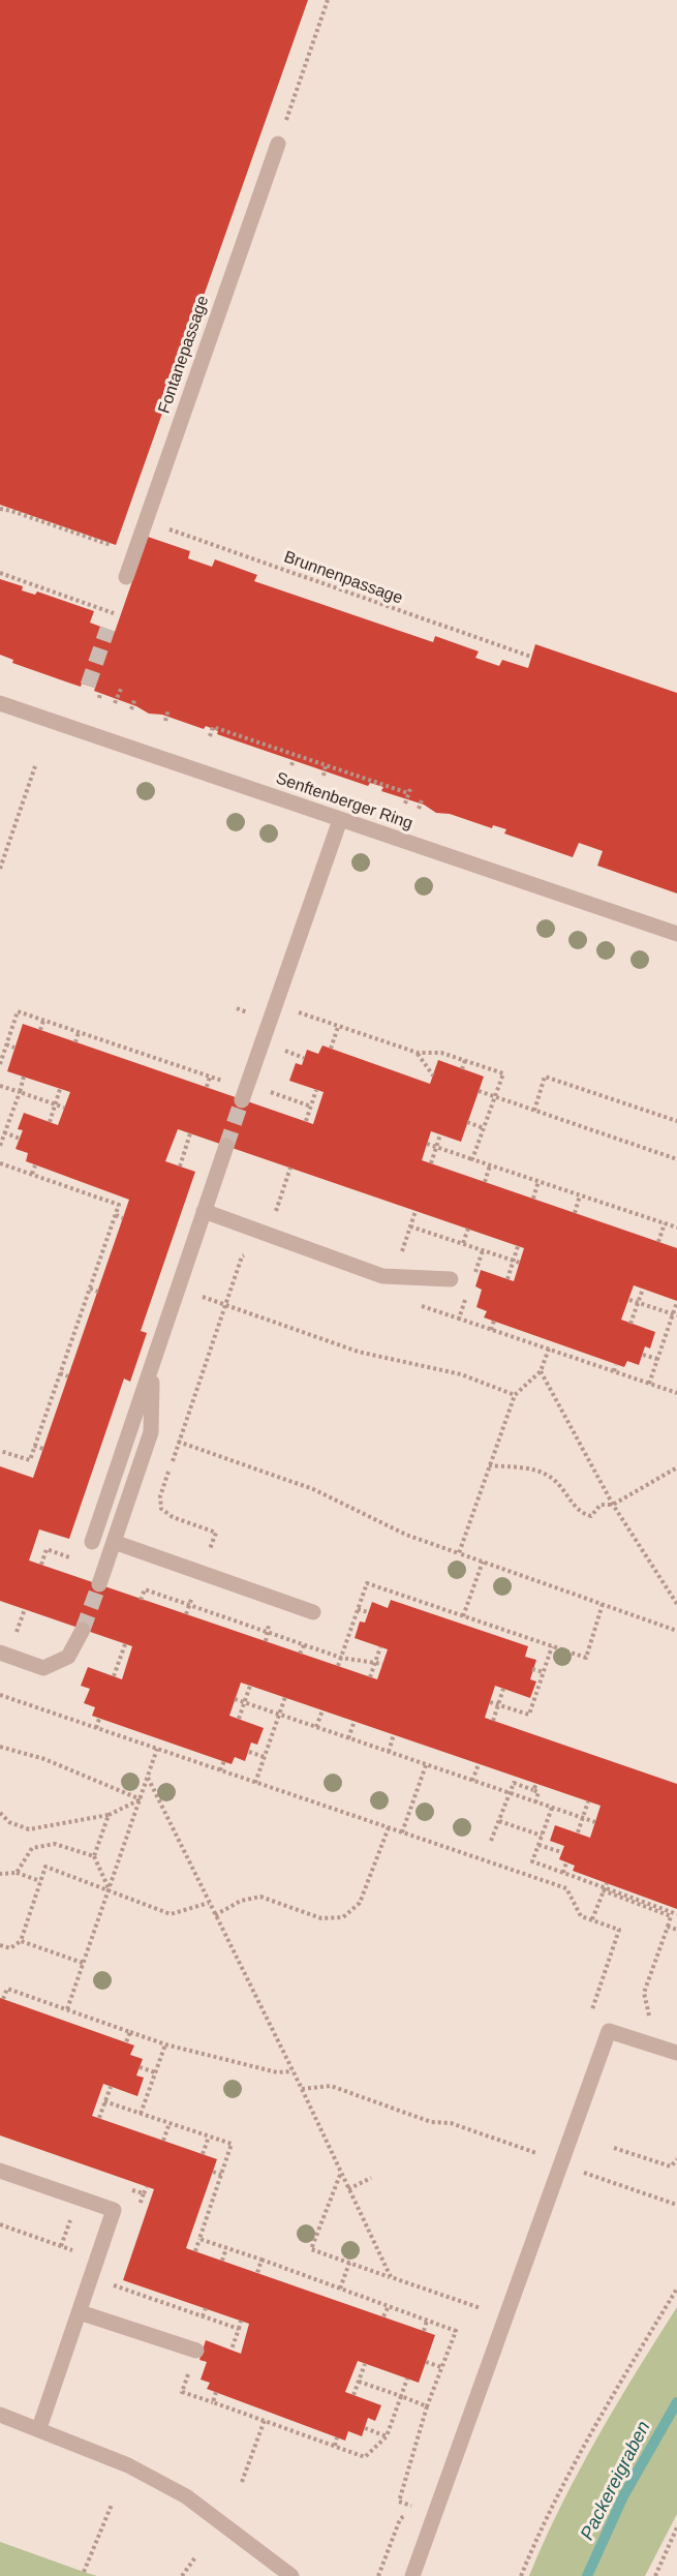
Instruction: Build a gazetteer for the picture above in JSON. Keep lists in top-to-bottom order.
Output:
{
  "streets": {
    "street": ["Fontanepassage", "Senftenberger Ring"],
    "path": ["Brunnenpassage"]
  },
  "crossings": [
    ["Fontanepassage", "Brunnenpassage"]
  ],
  "water": ["Packereigraben"]
}
